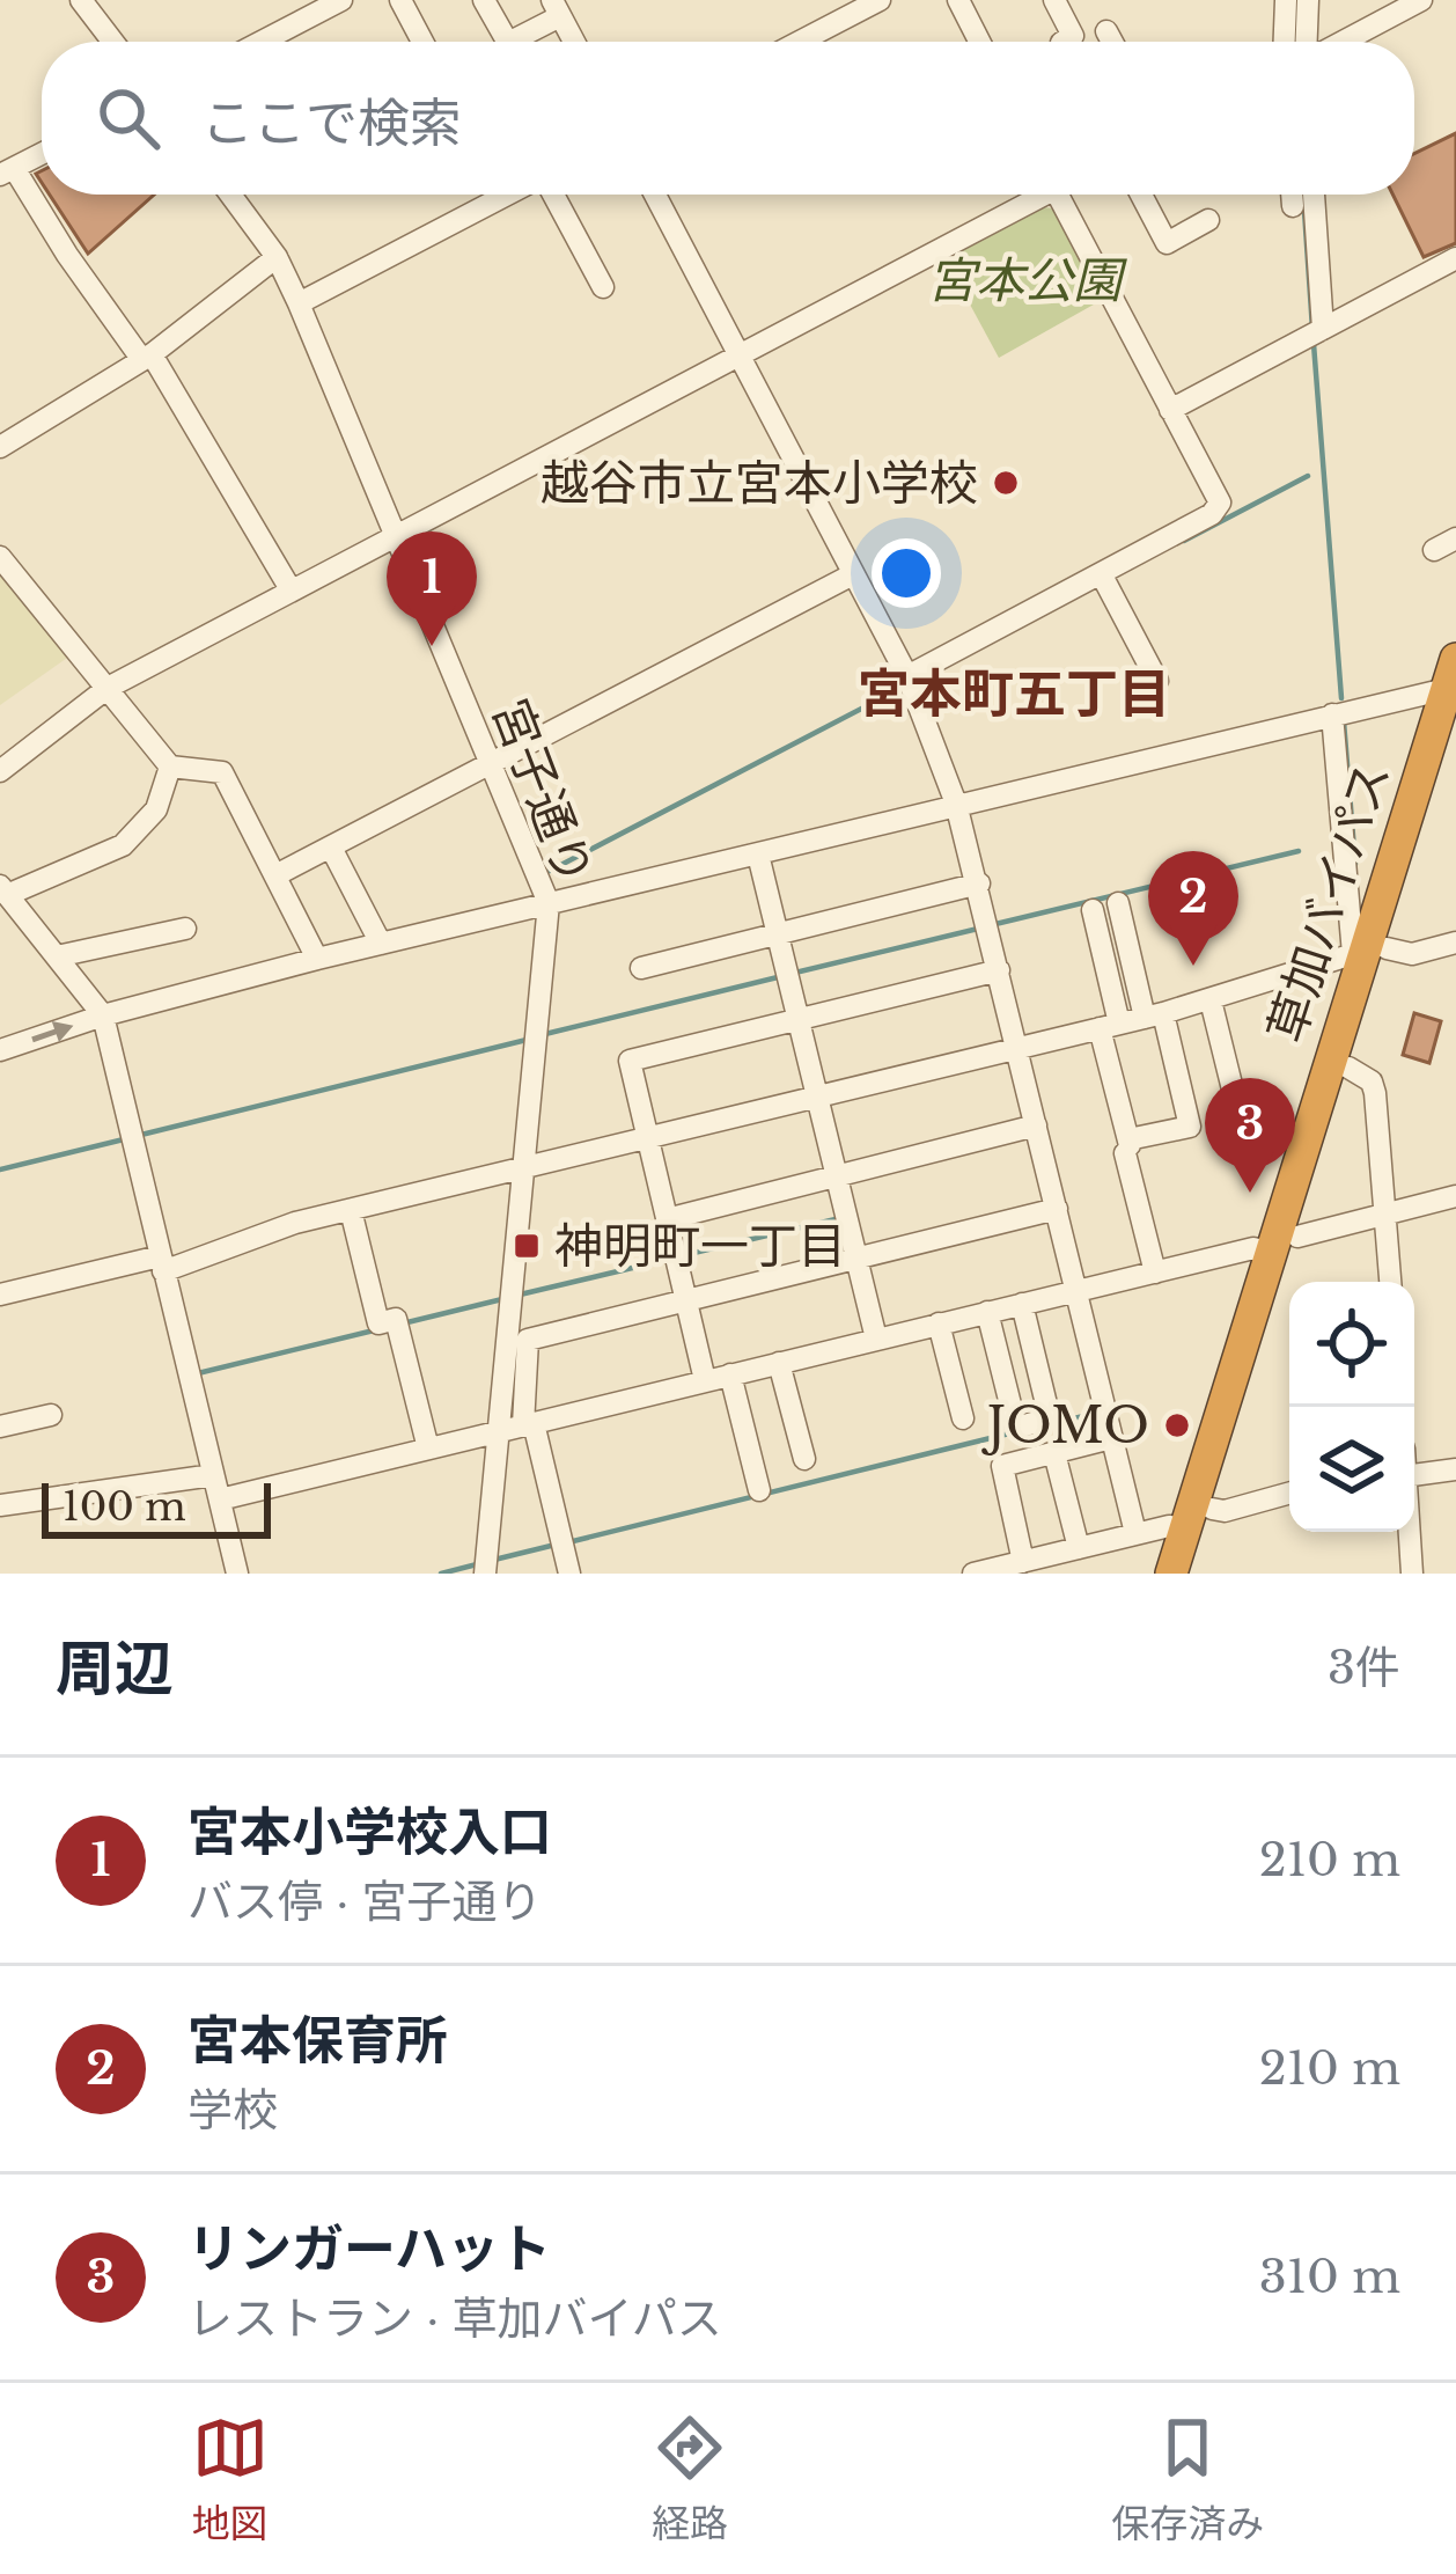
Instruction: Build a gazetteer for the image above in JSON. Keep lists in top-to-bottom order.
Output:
{
  "streets": {
    "highway": ["草加バイパス"],
    "street": ["宮子通り"]
  },
  "districts": ["宮本町五丁目"],
  "parks": ["宮本公園"],
  "places": {
    "other": ["越谷市立宮本小学校", "JOMO"],
    "transit": ["神明町一丁目"]
  },
  "scale_bar": "100 m",
  "page": {
    "search": "ここで検索",
    "pins": ["1", "2", "3"],
    "scale": "100 m",
    "heading": ["周辺", "3件"],
    "list": [
      {
        "mark": "1",
        "name": "宮本小学校入口",
        "note": "バス停 · 宮子通り",
        "value": "210 m"
      },
      {
        "mark": "2",
        "name": "宮本保育所",
        "note": "学校",
        "value": "210 m"
      },
      {
        "mark": "3",
        "name": "リンガーハット",
        "note": "レストラン · 草加バイパス",
        "value": "310 m"
      }
    ],
    "nav": ["地図", "経路", "保存済み"]
  }
}
